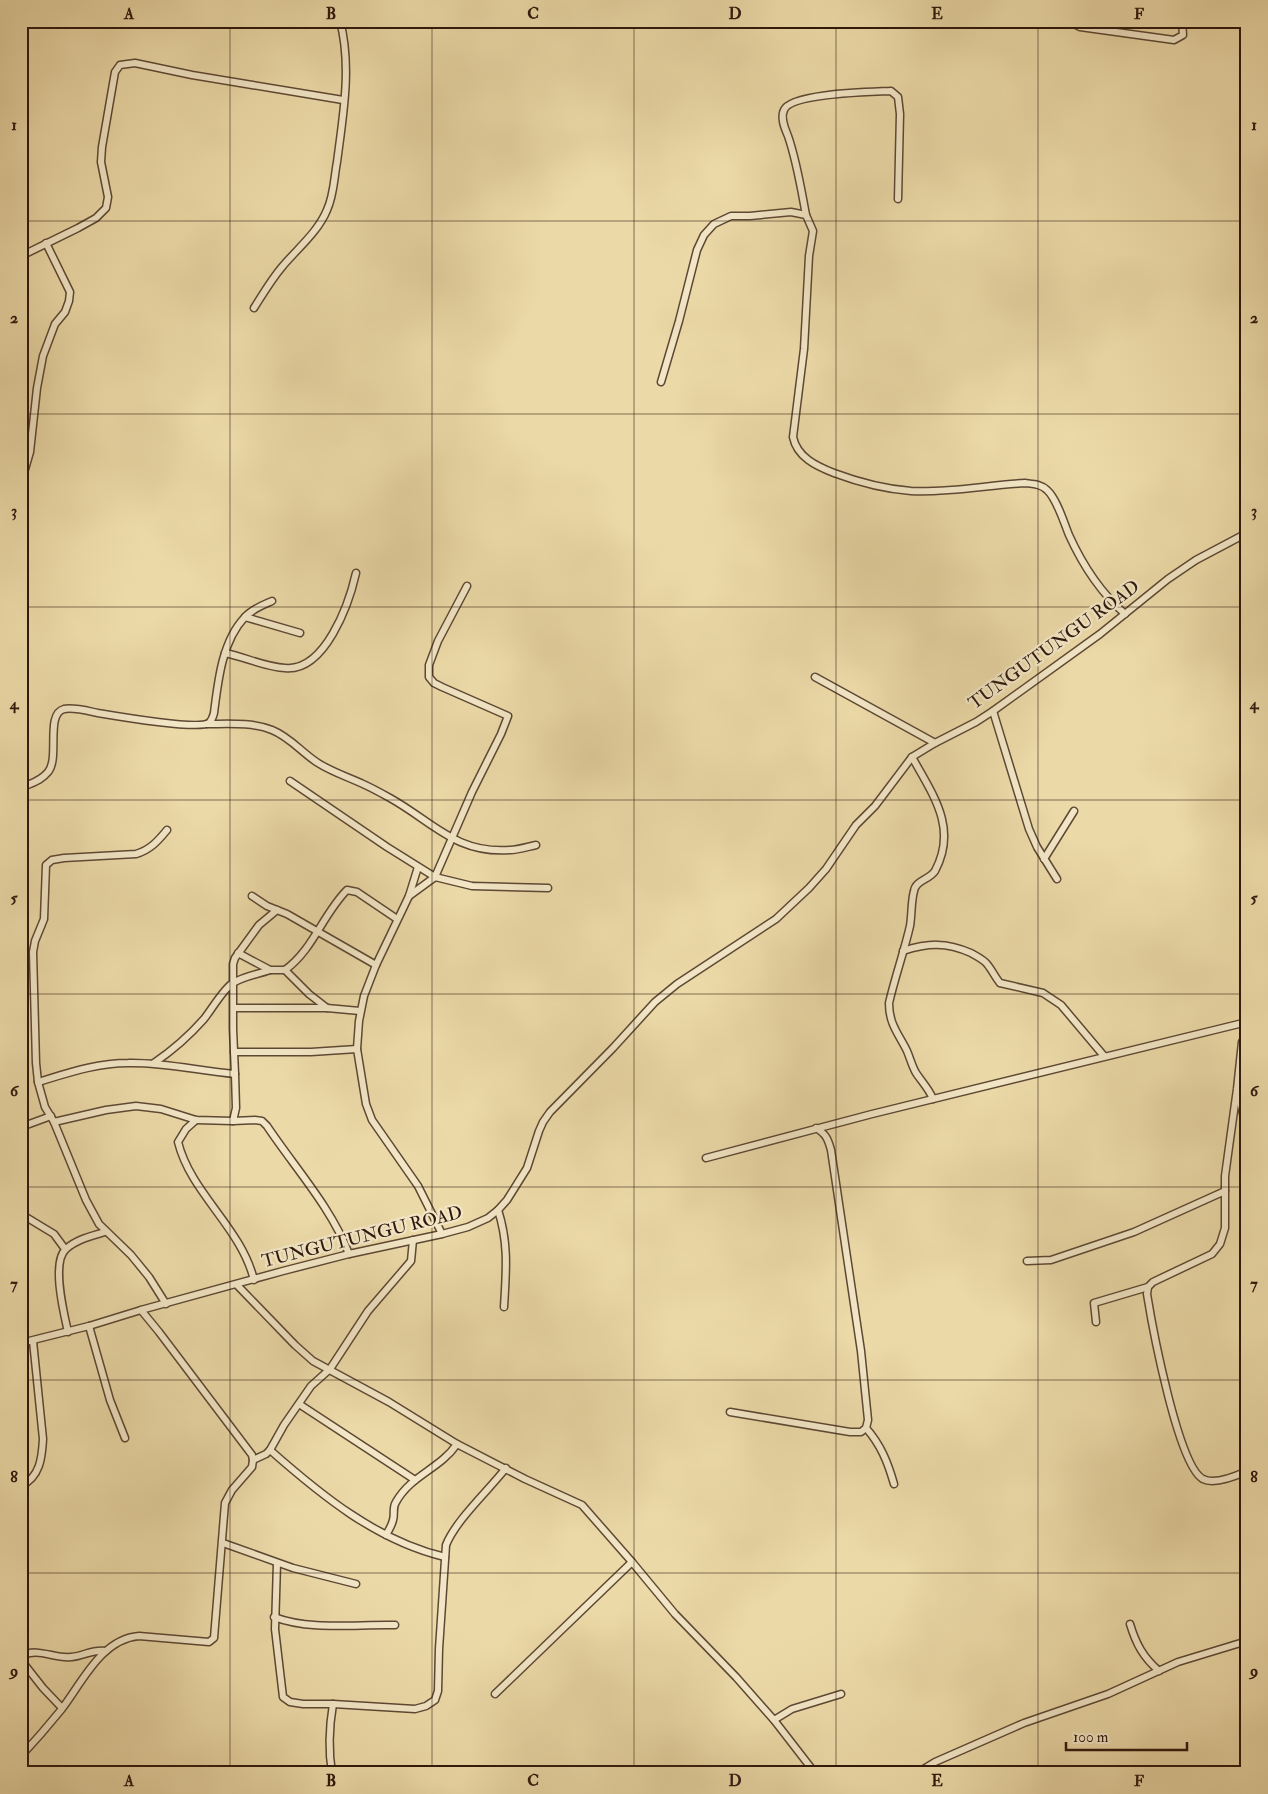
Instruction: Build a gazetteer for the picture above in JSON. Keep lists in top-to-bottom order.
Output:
{
  "streets": {
    "street": ["TUNGUTUNGU ROAD"]
  },
  "scale_bar": "100 m",
  "grid": {
    "columns": [
      "A",
      "B",
      "C",
      "D",
      "E",
      "F"
    ],
    "rows": [
      "1",
      "2",
      "3",
      "4",
      "5",
      "6",
      "7",
      "8",
      "9"
    ]
  }
}
